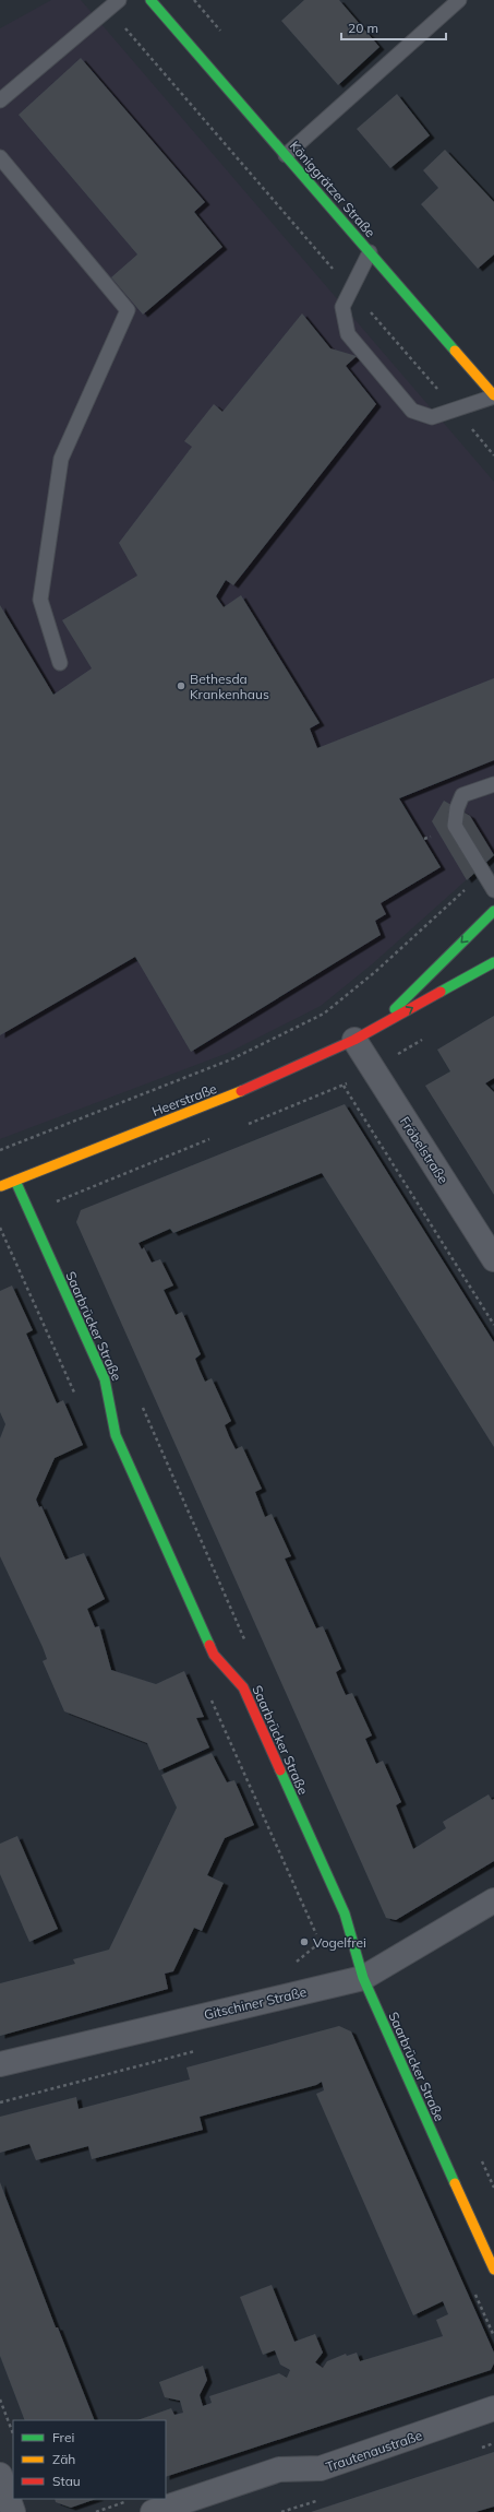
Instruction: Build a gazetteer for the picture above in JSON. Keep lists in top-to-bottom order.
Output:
{
  "streets": {
    "street": [
      "Königgrätzer Straße",
      "Heerstraße",
      "Fröbelstraße",
      "Saarbrücker Straße",
      "Gitschiner Straße",
      "Trautenaustraße"
    ]
  },
  "crossings": [
    ["Heerstraße", "Fröbelstraße"],
    ["Heerstraße", "Saarbrücker Straße"],
    ["Saarbrücker Straße", "Gitschiner Straße"]
  ],
  "places": ["Bethesda Krankenhaus", "Vogelfrei"],
  "legend": ["Frei", "Zäh", "Stau"],
  "scale_bar": "20 m"
}
